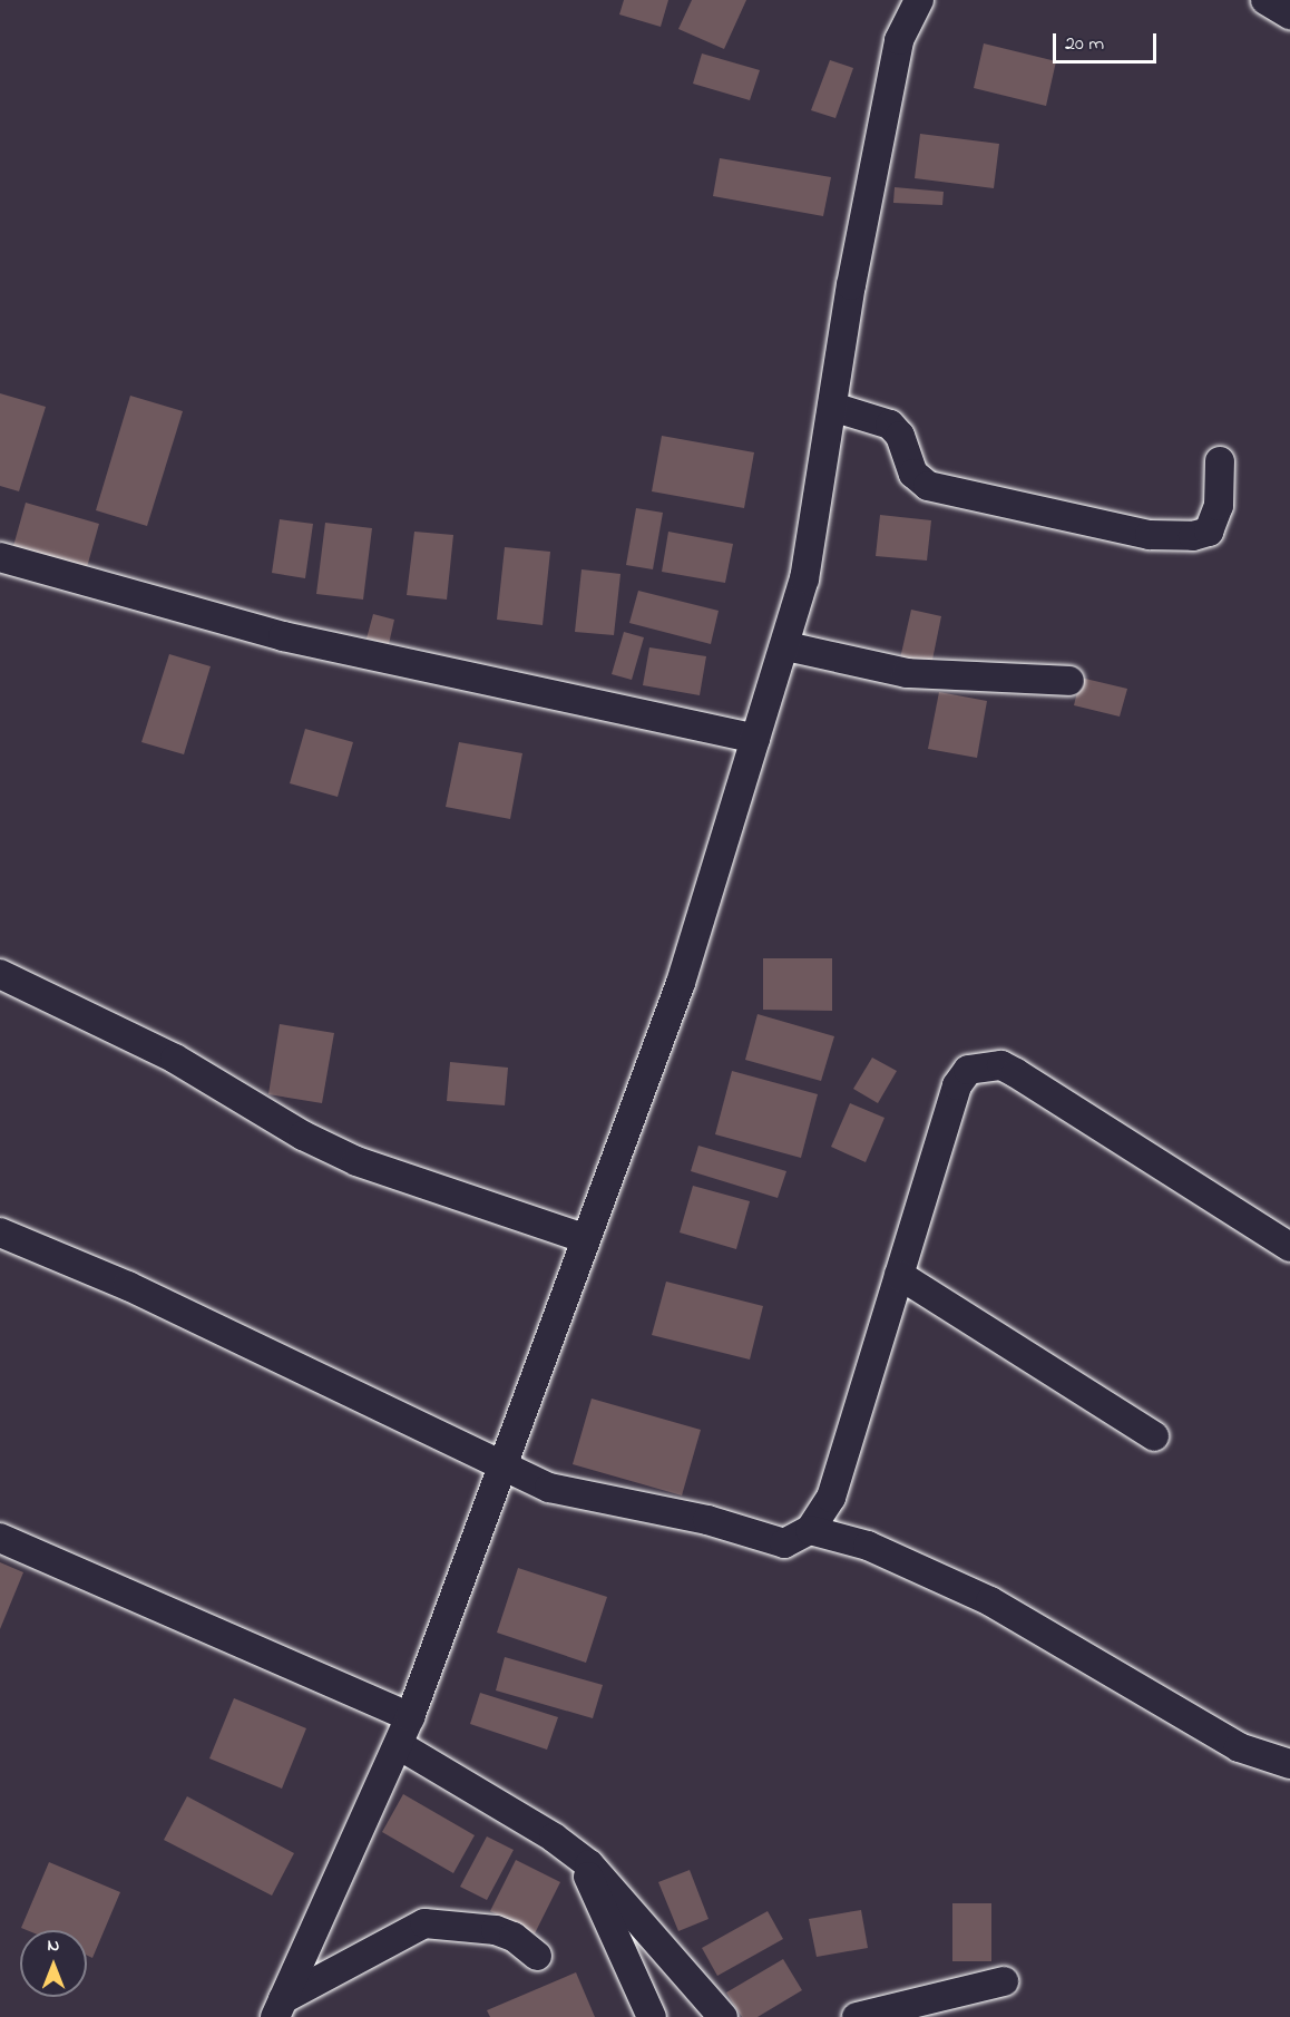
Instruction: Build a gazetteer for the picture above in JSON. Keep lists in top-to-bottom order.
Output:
{
  "scale_bar": "20 m",
  "north": "top"
}
